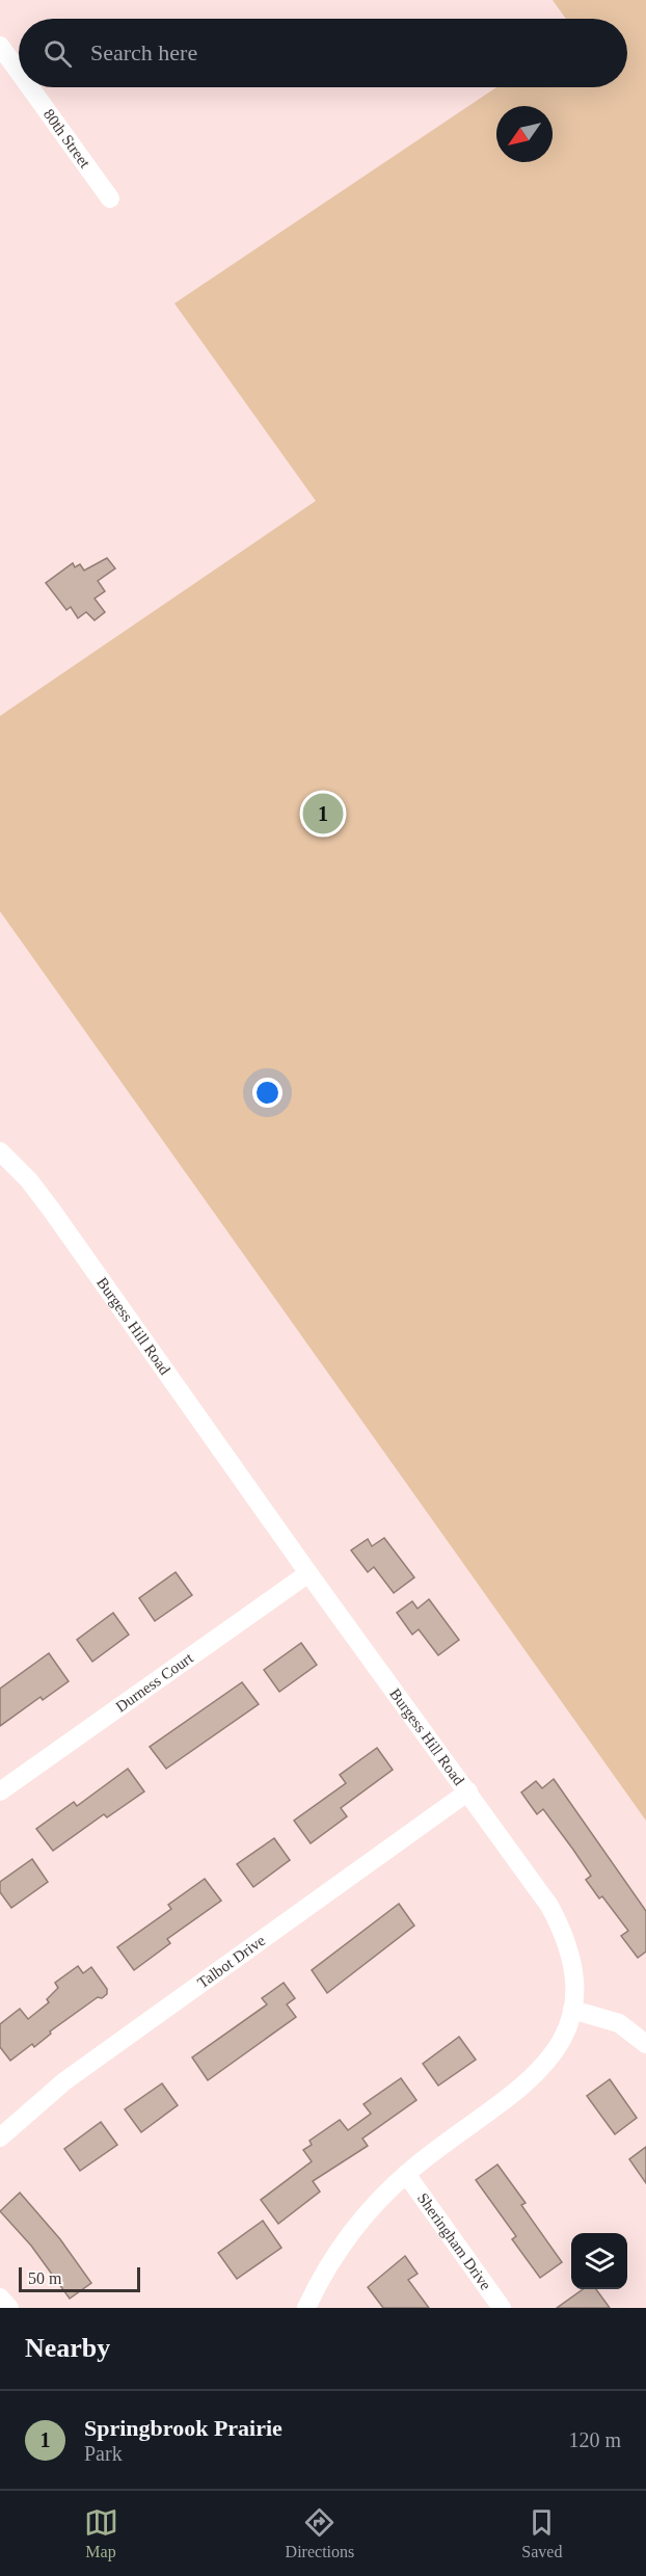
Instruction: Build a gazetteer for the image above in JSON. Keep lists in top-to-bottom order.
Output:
{
  "streets": {
    "street": [
      "80th Street",
      "Burgess Hill Road",
      "Durness Court",
      "Talbot Drive",
      "Sheringham Drive"
    ]
  },
  "crossings": [
    ["Burgess Hill Road", "Durness Court"],
    ["Burgess Hill Road", "Talbot Drive"],
    ["Burgess Hill Road", "Sheringham Drive"]
  ],
  "scale_bar": "50 m",
  "north": "bottom left",
  "page": {
    "search": "Search here",
    "pins": "1",
    "scale": "50 m",
    "heading": "Nearby",
    "list": [
      {
        "mark": "1",
        "name": "Springbrook Prairie",
        "note": "Park",
        "value": "120 m"
      }
    ],
    "nav": ["Map", "Directions", "Saved"]
  }
}
